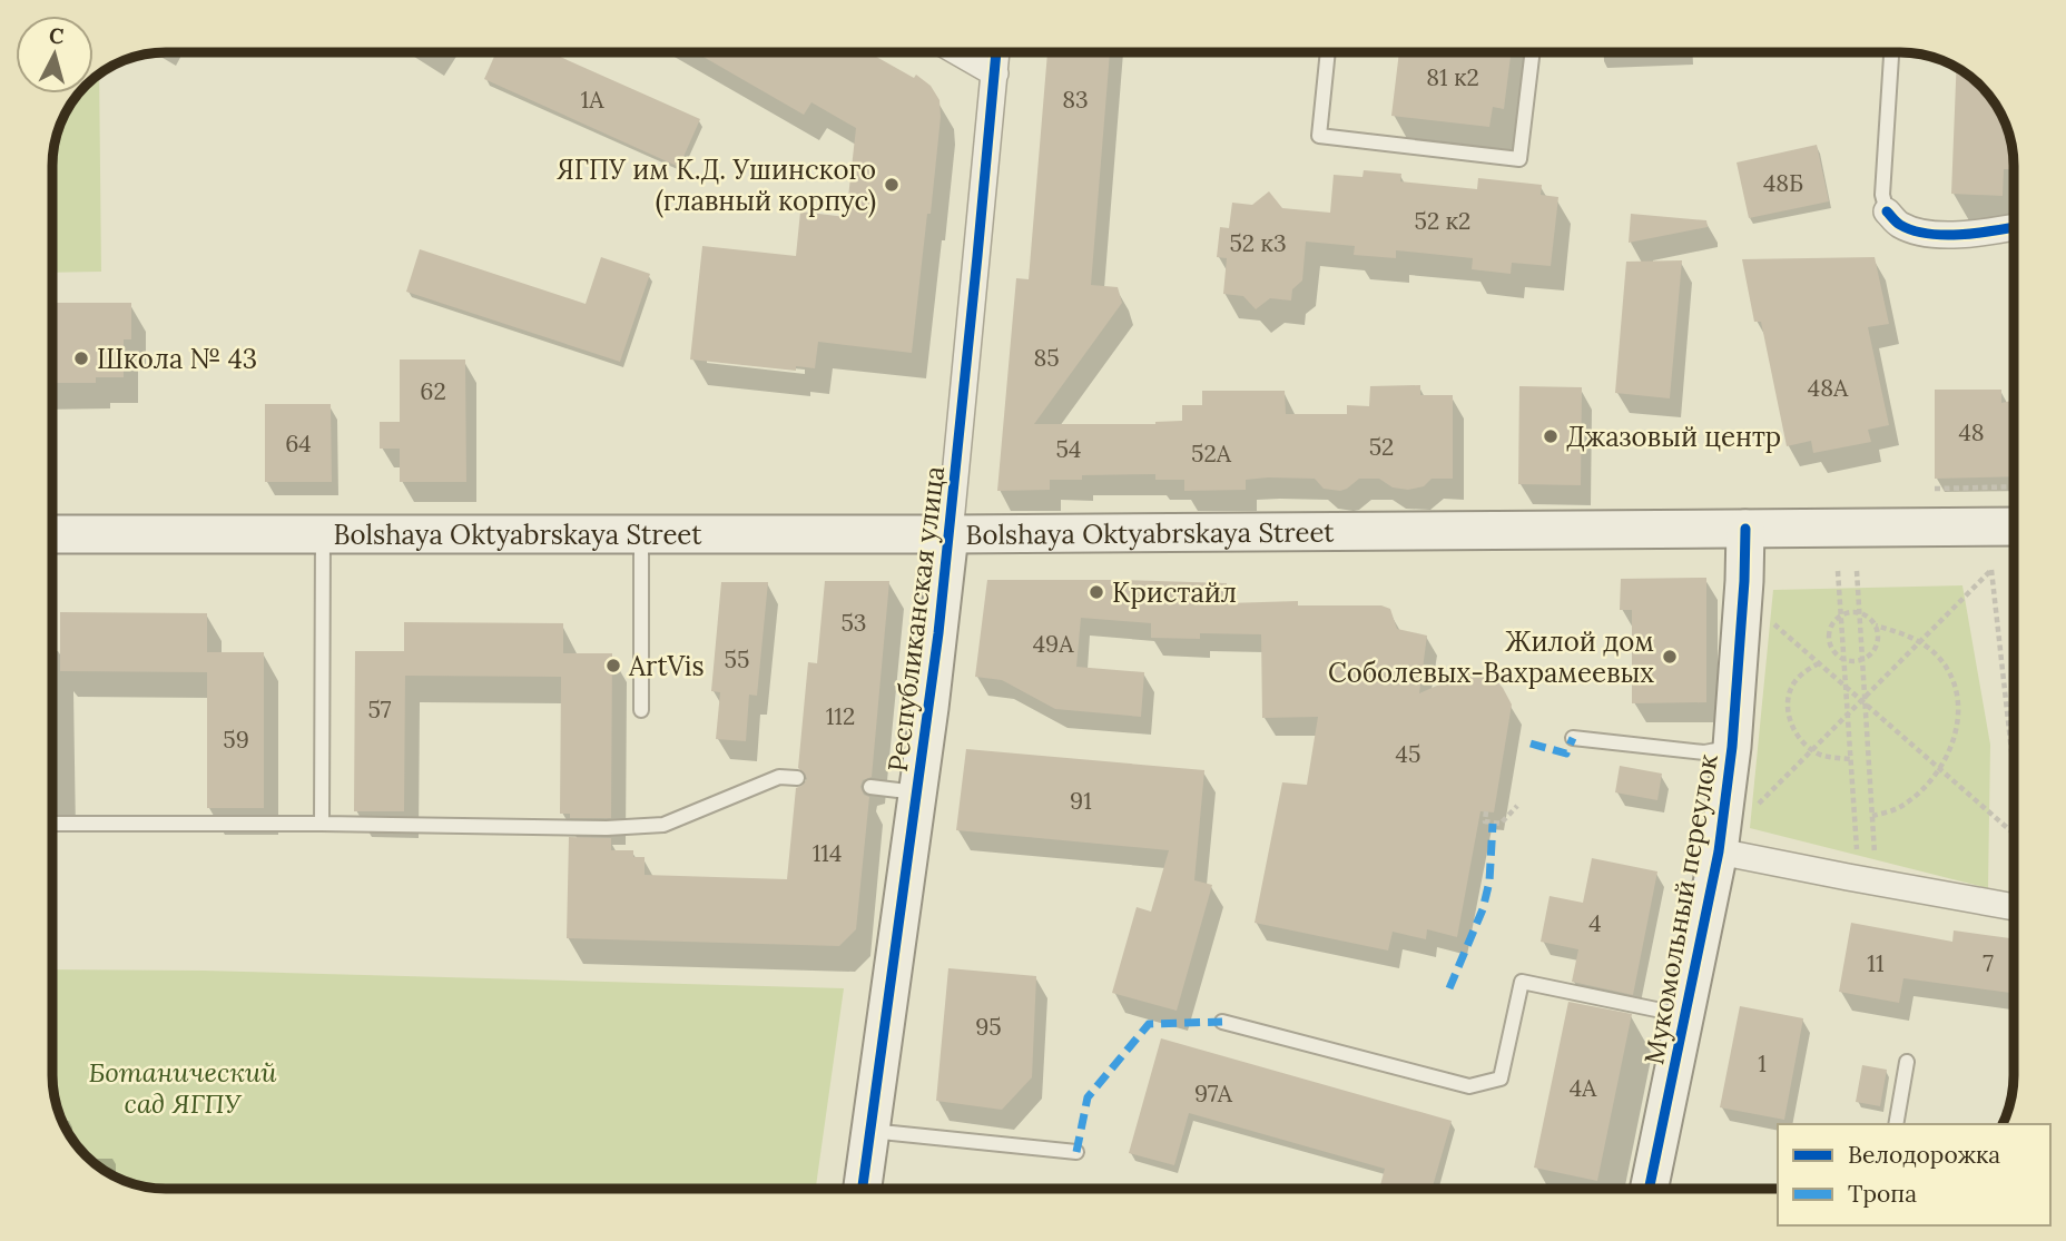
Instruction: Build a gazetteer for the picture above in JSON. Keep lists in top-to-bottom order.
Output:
{
  "streets": {
    "main road": ["Bolshaya Oktyabrskaya Street", "Республиканская улица", "Мукомольный переулок"]
  },
  "crossings": [
    ["Bolshaya Oktyabrskaya Street", "Республиканская улица"],
    ["Bolshaya Oktyabrskaya Street", "Мукомольный переулок"]
  ],
  "parks": ["Ботанический сад ЯГПУ"],
  "places": [
    "ЯГПУ им К.Д. Ушинского (главный корпус)",
    "Школа № 43",
    "Джазовый центр",
    "Кристайл",
    "Жилой дом Соболевых-Вахрамеевых",
    "ArtVis"
  ],
  "house_numbers": [
    "81 к2",
    "1А",
    "83",
    "48Б",
    "52 к2",
    "52 к3",
    "85",
    "48А",
    "62",
    "48",
    "64",
    "52",
    "54",
    "52А",
    "53",
    "49А",
    "55",
    "57",
    "112",
    "59",
    "45",
    "91",
    "114",
    "4",
    "11",
    "7",
    "95",
    "1",
    "4А",
    "97А"
  ],
  "legend": ["Велодорожка", "Тропа"],
  "north": "top"
}
